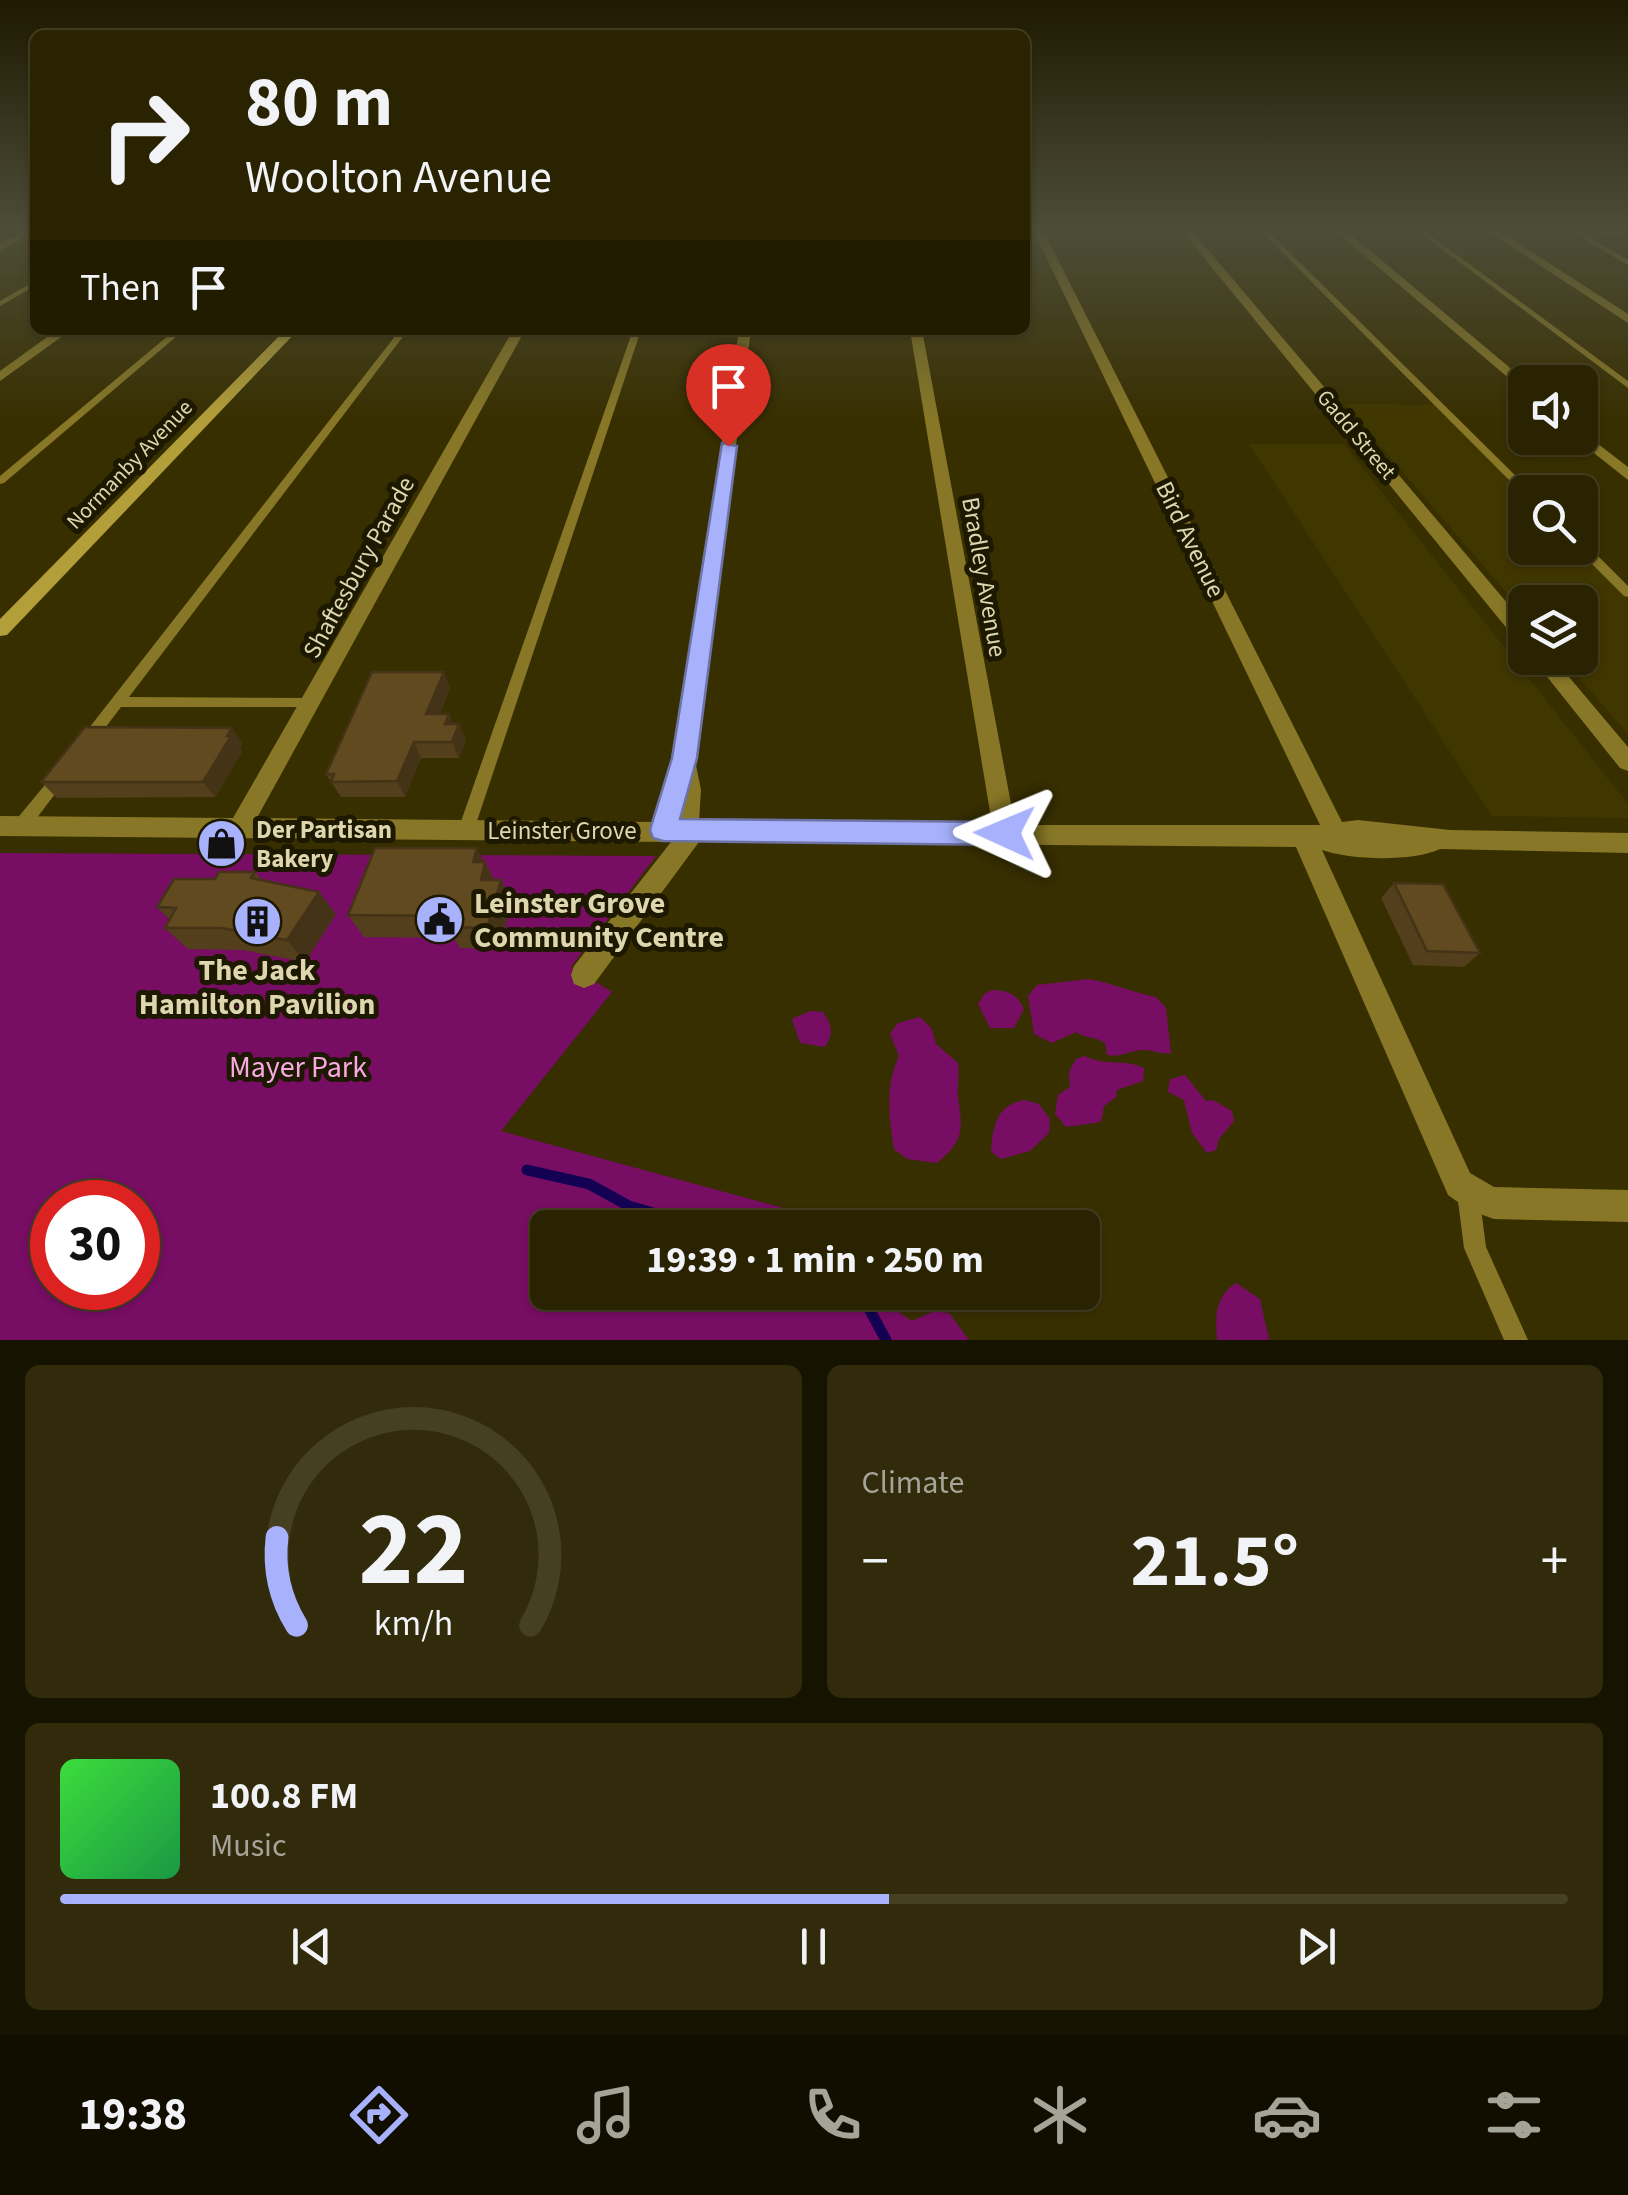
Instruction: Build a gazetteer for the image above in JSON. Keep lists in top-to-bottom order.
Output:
{
  "streets": {
    "main road": ["Normanby Avenue"],
    "street": [
      "Gadd Street",
      "Bird Avenue",
      "Shaftesbury Parade",
      "Bradley Avenue",
      "Leinster Grove"
    ]
  },
  "crossings": [
    ["Bird Avenue", "Leinster Grove"],
    ["Shaftesbury Parade", "Leinster Grove"],
    ["Bradley Avenue", "Leinster Grove"]
  ],
  "parks": ["Mayer Park"],
  "places": {
    "shop": ["Der Partisan Bakery"],
    "public building": ["Leinster Grove Community Centre"],
    "building": ["The Jack Hamilton Pavilion"]
  },
  "page": {
    "turn": ["80 m", "Woolton Avenue"],
    "then": "Then",
    "limit": "30",
    "trip": "19:39 · 1 min · 250 m",
    "tile": "Climate",
    "heat": ["−", "21.5°", "+"],
    "song": ["100.8 FM", "Music"],
    "tabs": "19:38",
    "gauge": ["22", "km/h"]
  }
}
